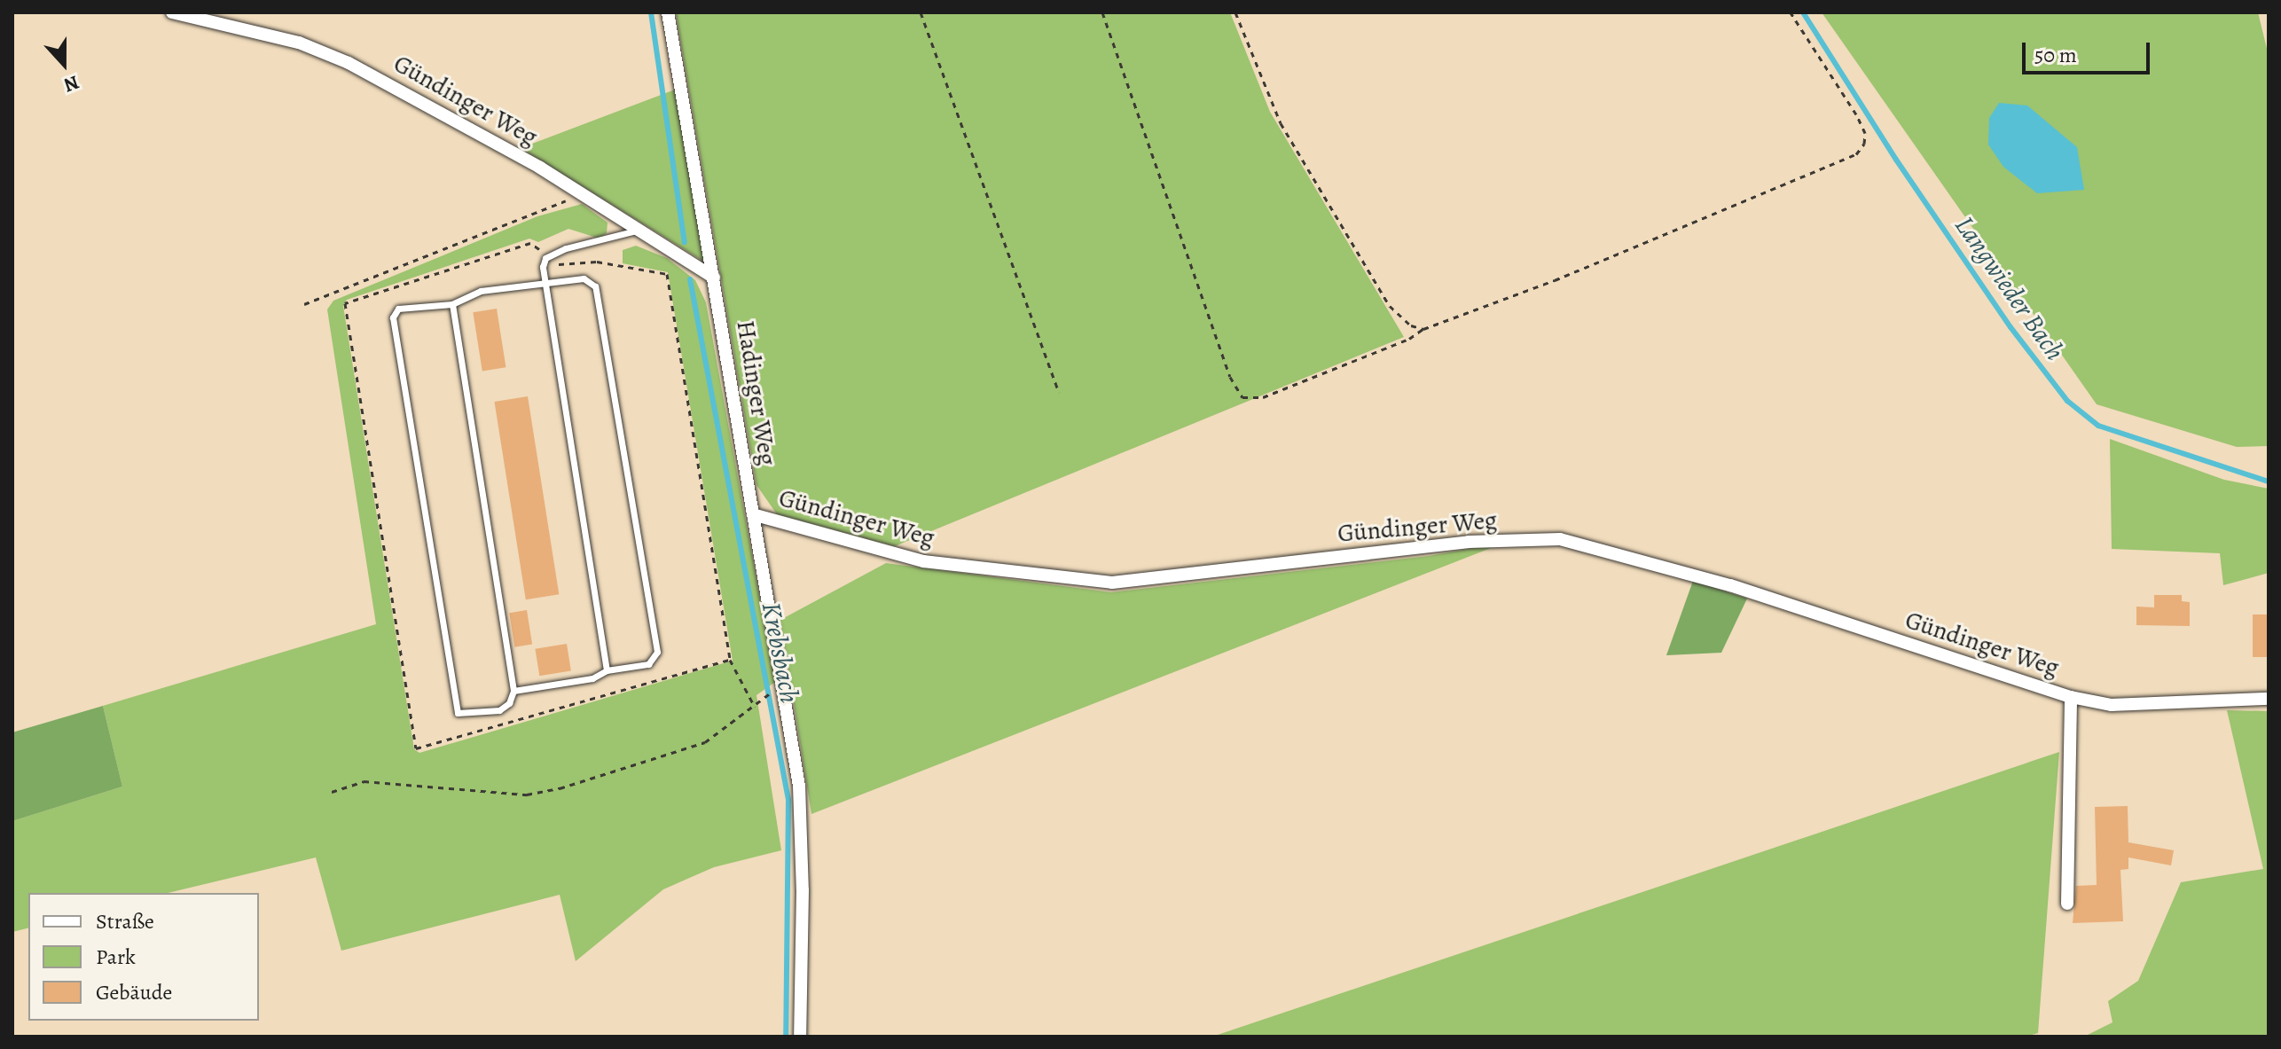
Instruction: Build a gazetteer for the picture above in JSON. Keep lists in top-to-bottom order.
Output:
{
  "streets": {
    "street": ["Gündinger Weg", "Hadinger Weg"]
  },
  "crossings": [
    ["Gündinger Weg", "Hadinger Weg"]
  ],
  "water": ["Langwieder Bach", "Krebsbach"],
  "legend": ["Straße", "Park", "Gebäude"],
  "scale_bar": "50 m",
  "north": "bottom"
}
